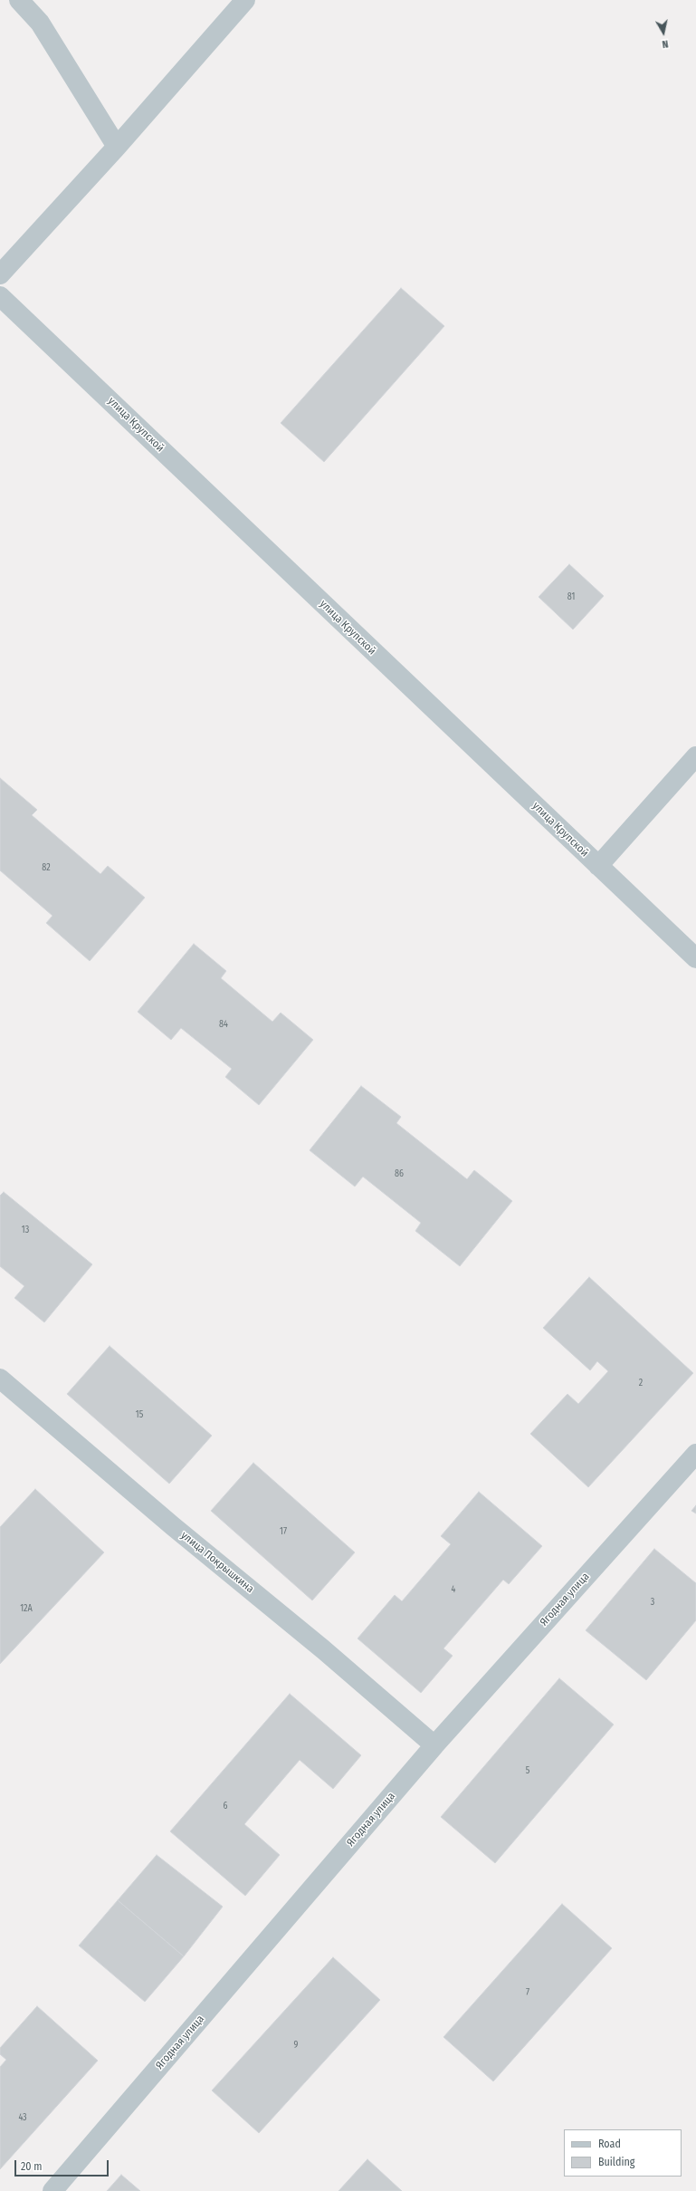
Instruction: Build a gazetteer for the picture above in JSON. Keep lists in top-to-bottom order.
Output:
{
  "streets": {
    "street": ["улица Крупской", "улица Покрышкина", "Ягодная улица"]
  },
  "crossings": [
    ["улица Покрышкина", "Ягодная улица"]
  ],
  "house_numbers": [
    "81",
    "82",
    "84",
    "86",
    "13",
    "2",
    "15",
    "17",
    "4",
    "3",
    "12А",
    "5",
    "6",
    "7",
    "9",
    "43"
  ],
  "legend": ["Road", "Building"],
  "scale_bar": "20 m",
  "north": "bottom"
}
